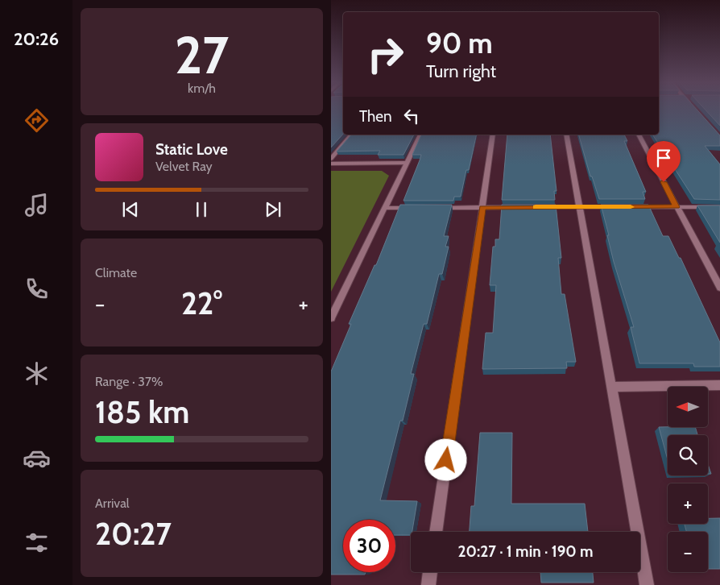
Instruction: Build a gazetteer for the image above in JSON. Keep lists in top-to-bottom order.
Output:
{
  "north": "left",
  "page": {
    "tabs": "20:26",
    "tile": [
      ["27", "km/h"],
      "Climate",
      ["Range · 37%", "185 km"],
      ["Arrival", "20:27"]
    ],
    "turn": ["90 m", "Turn right"],
    "then": "Then",
    "song": ["Static Love", "Velvet Ray"],
    "heat": ["−", "22°", "+"],
    "map_buttons": ["+", "−"],
    "limit": "30",
    "trip": "20:27 · 1 min · 190 m"
  }
}
